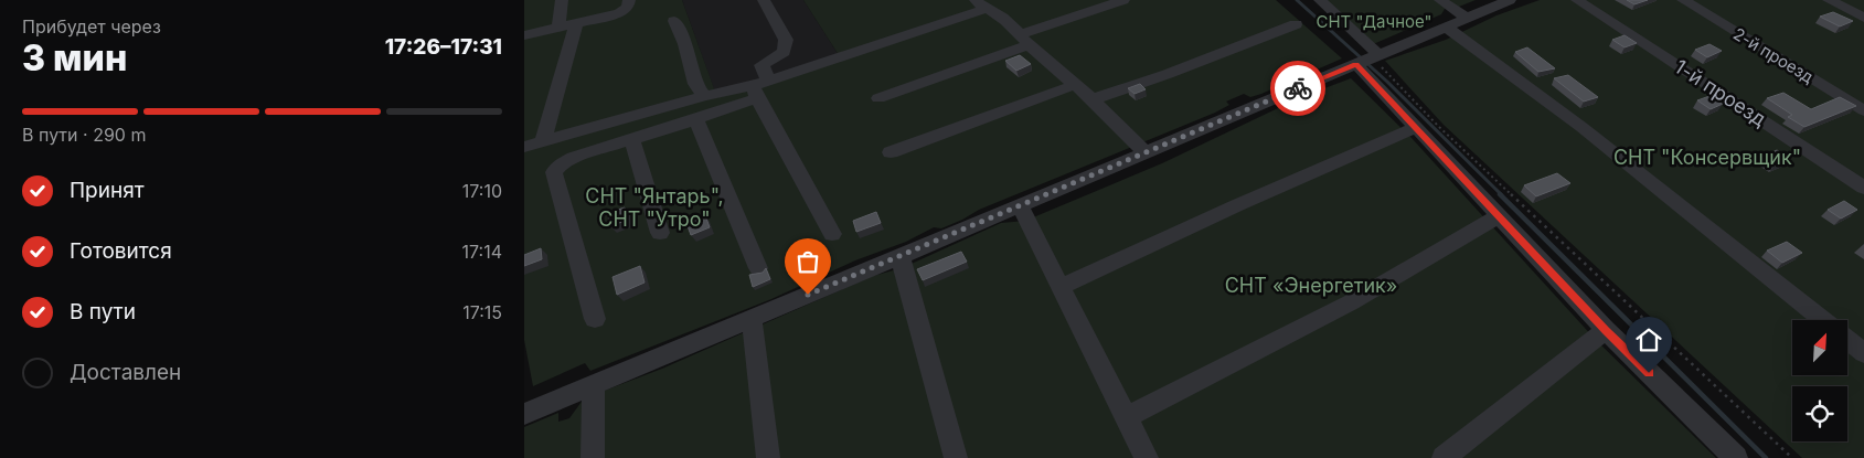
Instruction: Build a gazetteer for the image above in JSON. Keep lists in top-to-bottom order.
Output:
{
  "streets": {
    "street": ["2-й проезд", "1-й проезд"]
  },
  "parks": [
    "СНТ \"Дачное\"",
    "СНТ \"Консервщик\"",
    "СНТ \"Янтарь\", СНТ \"Утро\"",
    "СНТ «Энергетик»"
  ],
  "north": "top right",
  "page": {
    "heading": ["3 мин", "Прибудет через", "17:26–17:31"],
    "bar": "В пути · 290 m",
    "list": [
      ["Принят", "17:10"],
      ["Готовится", "17:14"],
      ["В пути", "17:15"],
      "Доставлен"
    ]
  }
}
